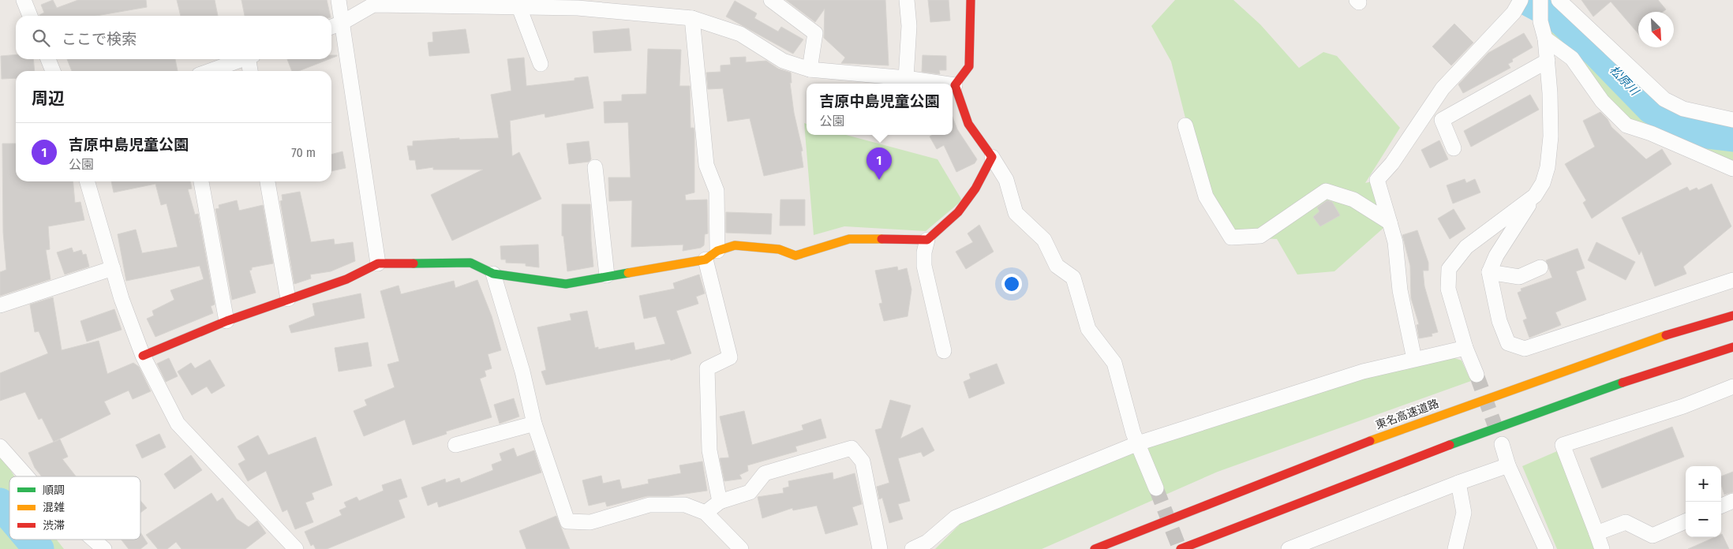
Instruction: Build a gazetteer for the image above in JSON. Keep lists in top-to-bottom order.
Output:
{
  "streets": {
    "main road": ["東名高速道路"]
  },
  "water": ["松原川"],
  "legend": ["順調", "混雑", "渋滞"],
  "north": "bottom right",
  "page": {
    "search": "ここで検索",
    "heading": "周辺",
    "popup": ["吉原中島児童公園", "公園"],
    "list": [
      {
        "mark": "1",
        "name": "吉原中島児童公園",
        "note": "公園",
        "value": "70 m"
      }
    ],
    "pins": "1",
    "map_buttons": ["+", "−"]
  }
}
